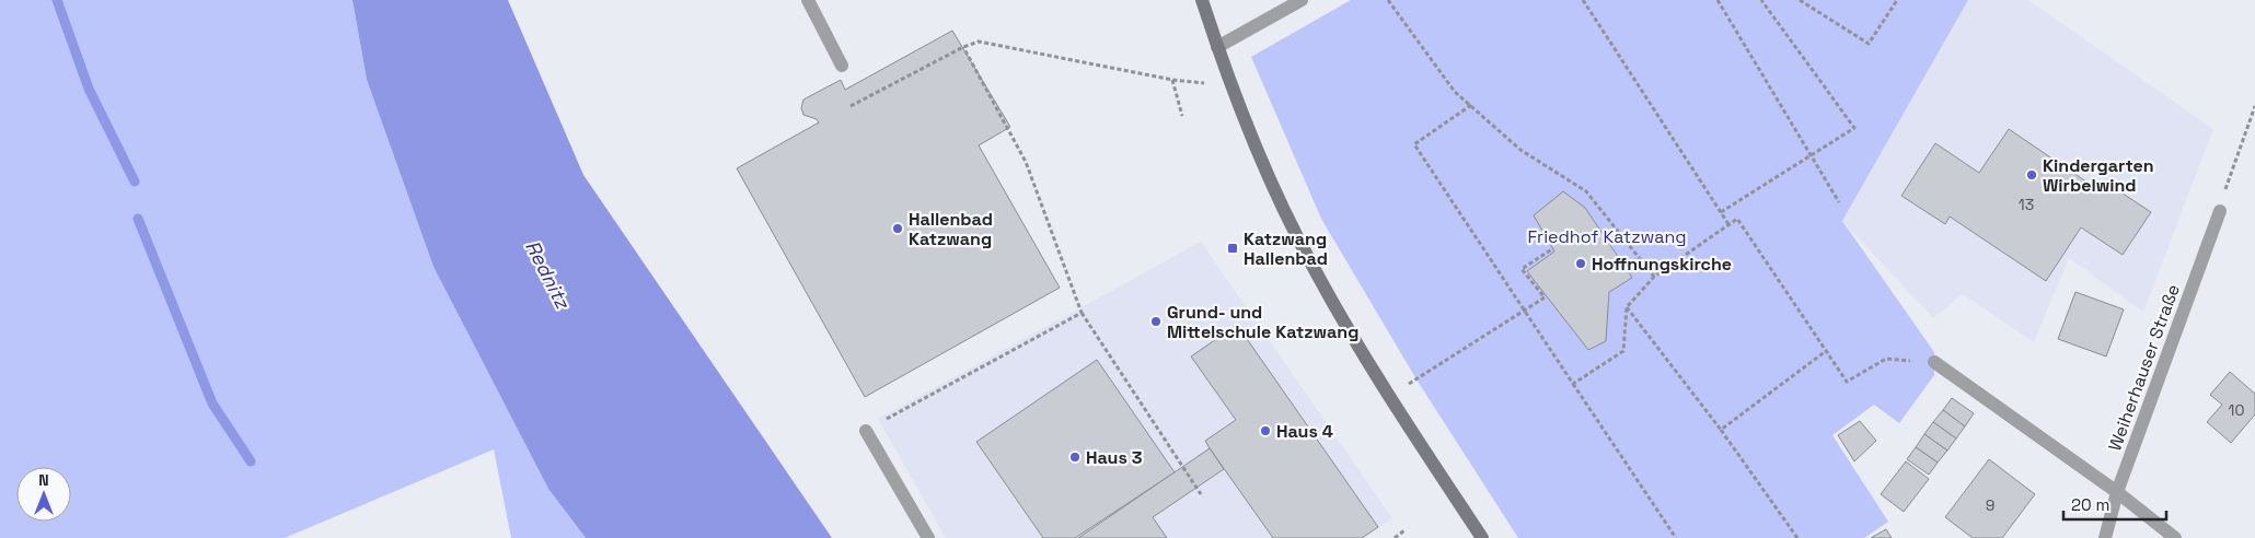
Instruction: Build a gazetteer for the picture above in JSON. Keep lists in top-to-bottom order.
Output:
{
  "streets": {
    "street": ["Weiherhauser Straße"]
  },
  "water": ["Rednitz"],
  "parks": ["Friedhof Katzwang"],
  "places": {
    "other": [
      "Kindergarten Wirbelwind",
      "Hallenbad Katzwang",
      "Hoffnungskirche",
      "Grund- und Mittelschule Katzwang",
      "Haus 4",
      "Haus 3"
    ],
    "transit": ["Katzwang Hallenbad"]
  },
  "house_numbers": ["13", "10", "9"],
  "scale_bar": "20 m",
  "north": "top"
}
